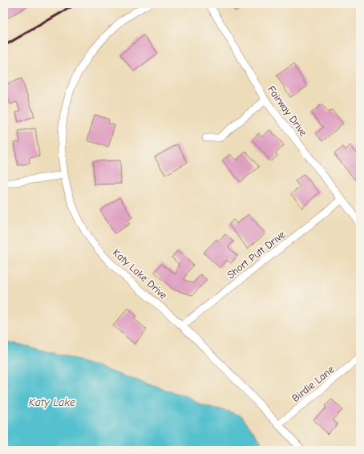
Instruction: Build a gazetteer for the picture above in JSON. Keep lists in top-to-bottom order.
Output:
{
  "streets": {
    "street": [
      "Fairway Drive",
      "Short Putt Drive",
      "Katy Lake Drive",
      "Birdie Lane"
    ]
  },
  "crossings": [
    ["Fairway Drive", "Short Putt Drive"],
    ["Short Putt Drive", "Katy Lake Drive"],
    ["Katy Lake Drive", "Birdie Lane"]
  ],
  "water": ["Katy Lake"]
}
